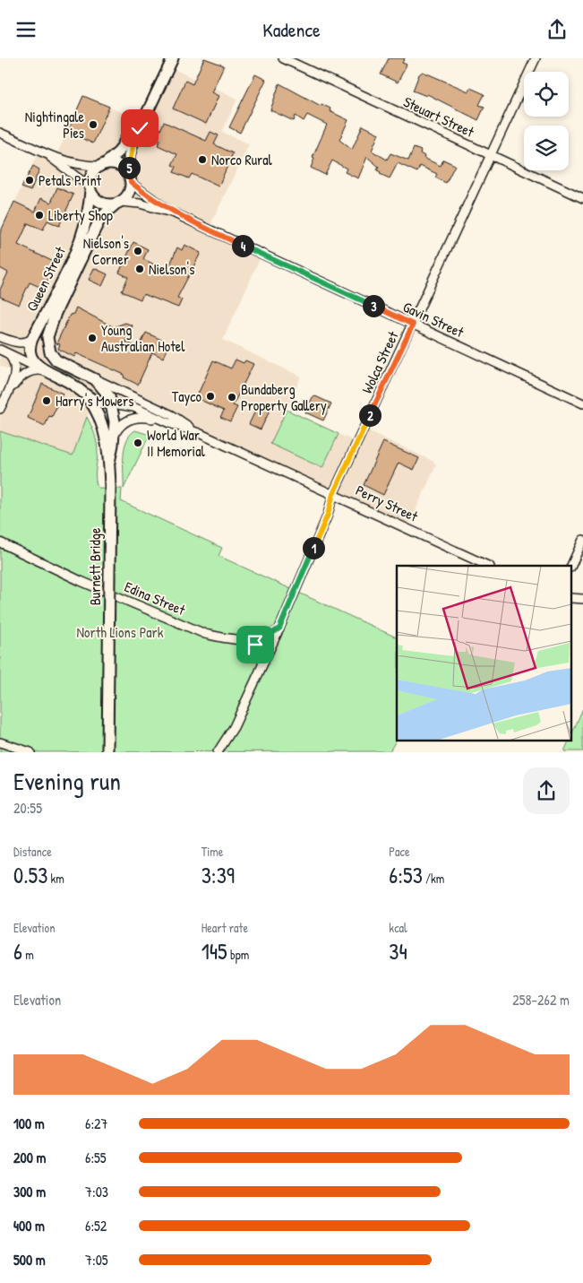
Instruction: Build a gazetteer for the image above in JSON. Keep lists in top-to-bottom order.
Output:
{
  "streets": {
    "main road": ["Queen Street", "Perry Street", "Burnett Bridge"],
    "street": [
      "Steuart Street",
      "Gavin Street",
      "Wolca Street",
      "Edina Street"
    ]
  },
  "crossings": [
    ["Steuart Street", "Wolca Street"],
    ["Queen Street", "Gavin Street"],
    ["Queen Street", "Perry Street"],
    ["Gavin Street", "Wolca Street"],
    ["Wolca Street", "Perry Street"],
    ["Wolca Street", "Edina Street"],
    ["Perry Street", "Burnett Bridge"]
  ],
  "parks": ["North Lions Park"],
  "places": [
    "Nightingale Pies",
    "Norco Rural",
    "Petals Print",
    "Liberty Shop",
    "Nielson's Corner",
    "Nielson's",
    "Young Australian Hotel",
    "Tayco",
    "Bundaberg Property Gallery",
    "Harry's Mowers",
    "World War II Memorial"
  ],
  "page": {
    "header": "Kadence",
    "pins": [
      "5",
      "4",
      "3",
      "2",
      "1"
    ],
    "heading": ["Evening run", "20:55"],
    "stats": [
      ["Distance", "0.53 km"],
      ["Time", "3:39"],
      ["Pace", "6:53 /km"],
      ["Elevation", "6 m"],
      ["Heart rate", "145 bpm"],
      ["kcal", "34"]
    ],
    "chart": ["Elevation", "258–262 m"],
    "list": [
      {
        "name": "100 m",
        "note": "6:27"
      },
      {
        "name": "200 m",
        "note": "6:55"
      },
      {
        "name": "300 m",
        "note": "7:03"
      },
      {
        "name": "400 m",
        "note": "6:52"
      },
      {
        "name": "500 m",
        "note": "7:05"
      }
    ]
  }
}
